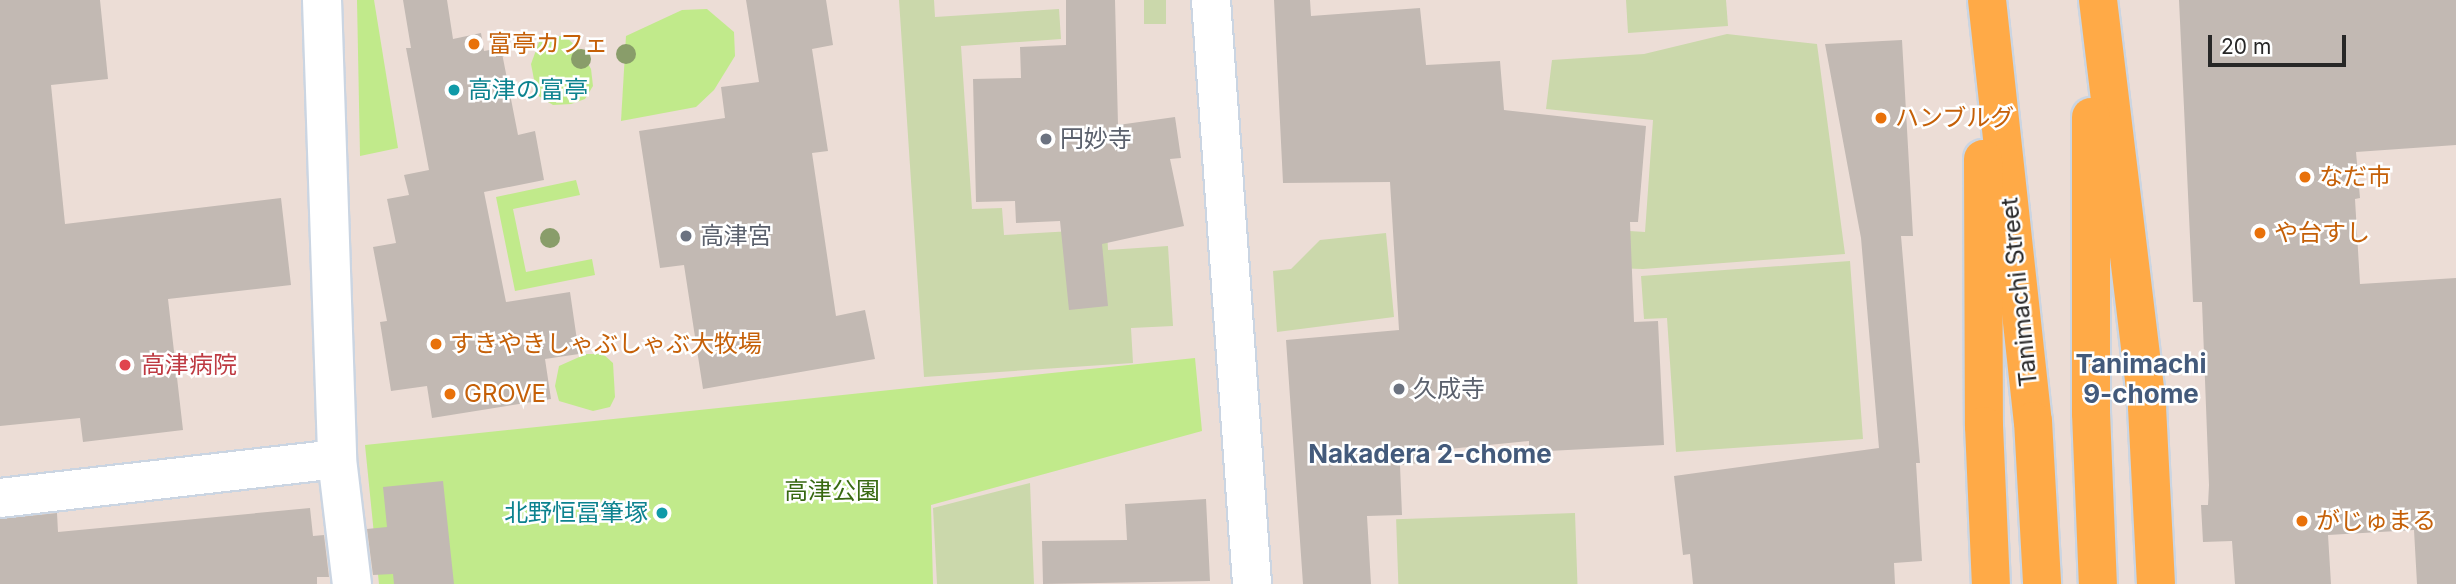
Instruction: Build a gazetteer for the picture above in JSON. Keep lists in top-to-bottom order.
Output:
{
  "streets": {
    "main road": ["Tanimachi Street"]
  },
  "districts": ["Tanimachi 9-chome", "Nakadera 2-chome"],
  "parks": ["高津公園"],
  "places": [
    "富亭カフェ",
    "高津の富亭",
    "ハンブルグ",
    "円妙寺",
    "なだ市",
    "や台すし",
    "高津宮",
    "すきやきしゃぶしゃぶ大牧場",
    "高津病院",
    "久成寺",
    "GROVE",
    "北野恒冨筆塚",
    "がじゅまる"
  ],
  "scale_bar": "20 m"
}
